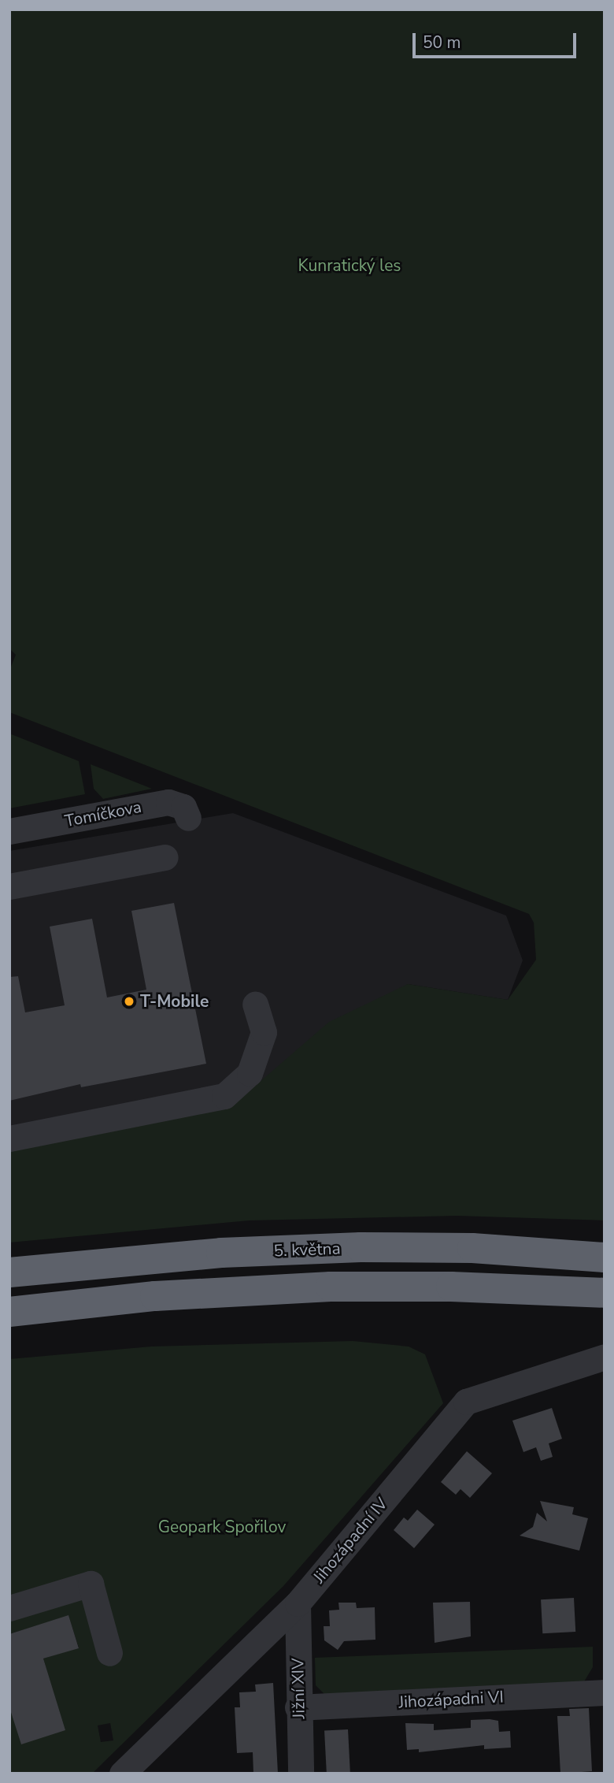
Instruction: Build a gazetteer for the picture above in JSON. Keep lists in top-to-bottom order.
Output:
{
  "streets": {
    "highway": ["5. května"],
    "street": [
      "Tomíčkova",
      "Jihozápadní IV",
      "Jižní XIV",
      "Jihozápadni VI"
    ]
  },
  "crossings": [
    ["Jihozápadní IV", "Jižní XIV"],
    ["Jižní XIV", "Jihozápadni VI"]
  ],
  "parks": ["Kunratický les", "Geopark Spořilov"],
  "places": ["T-Mobile"],
  "scale_bar": "50 m"
}
